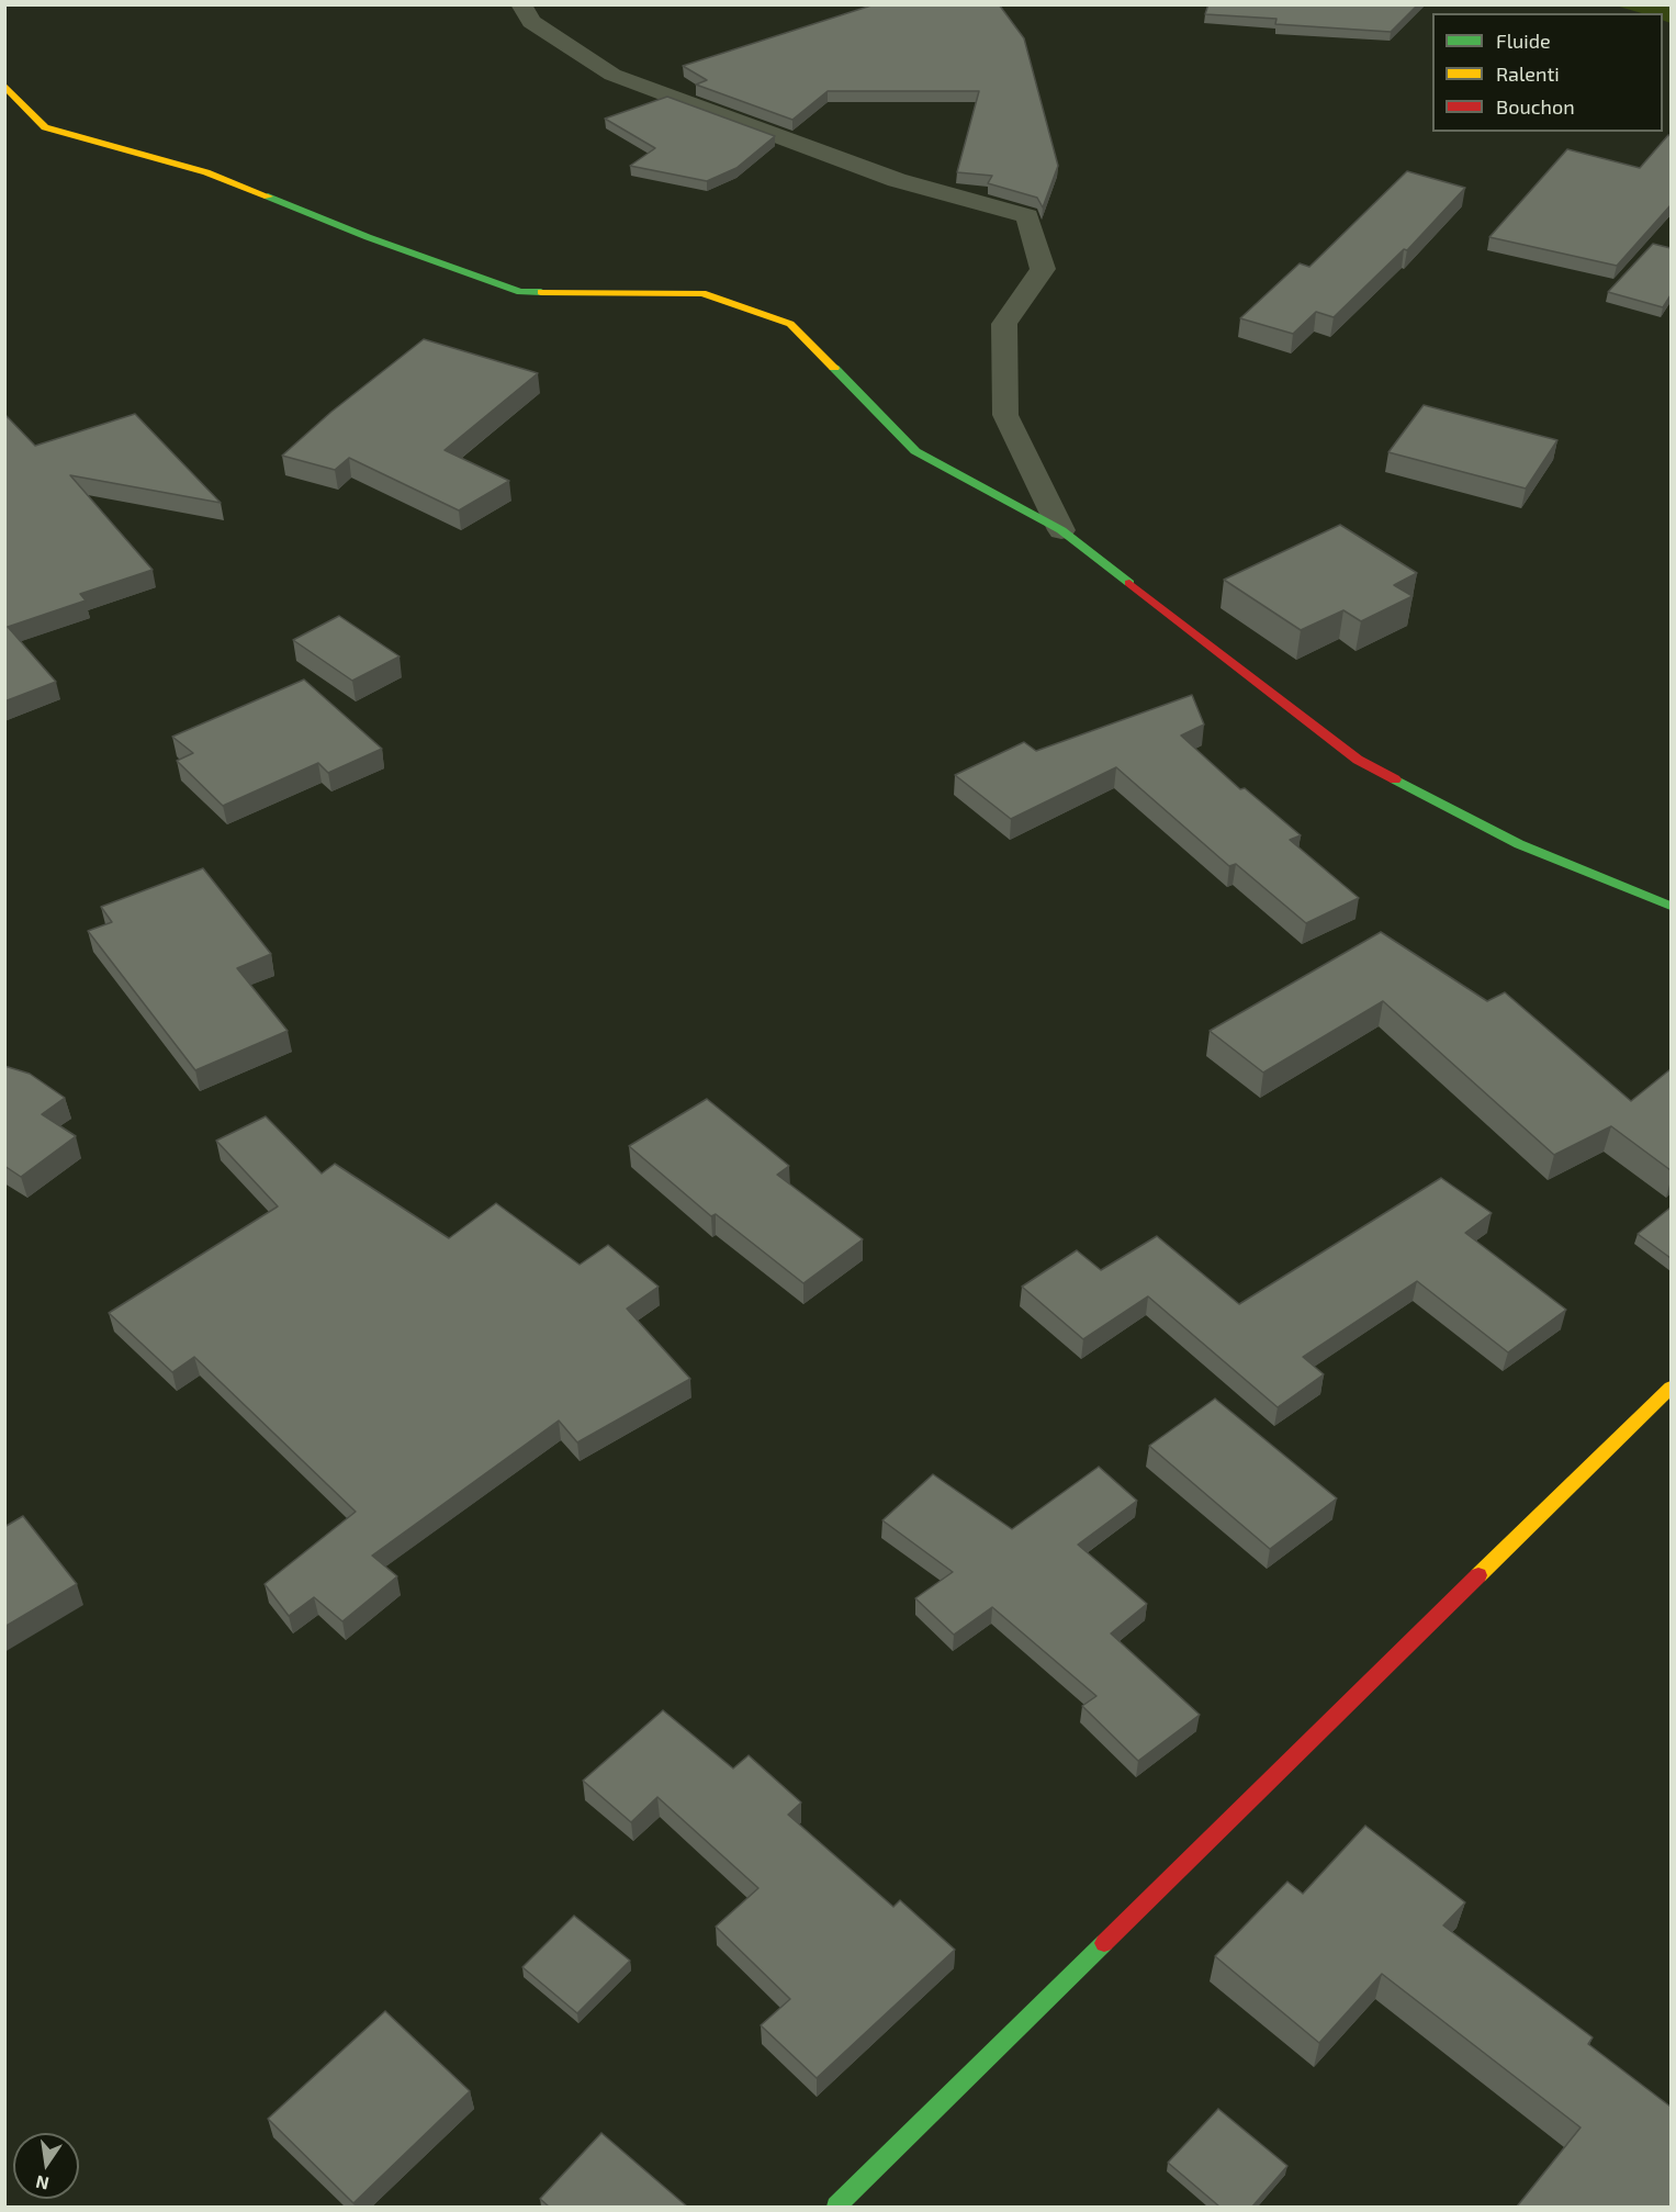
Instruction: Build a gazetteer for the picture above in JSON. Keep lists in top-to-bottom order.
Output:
{
  "legend": ["Fluide", "Ralenti", "Bouchon"],
  "north": "bottom"
}
